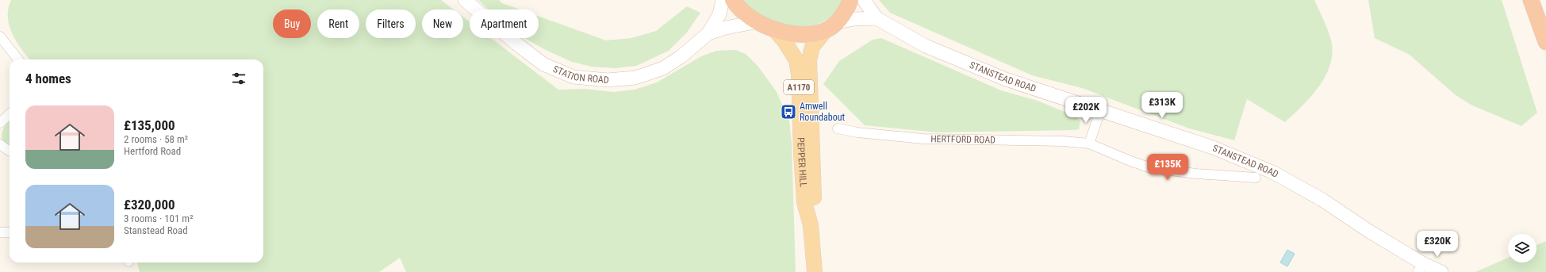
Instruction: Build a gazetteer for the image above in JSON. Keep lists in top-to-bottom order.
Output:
{
  "streets": {
    "main road": [
      "STATION ROAD",
      "STANSTEAD ROAD",
      "A1170",
      "PEPPER HILL"
    ],
    "street": ["HERTFORD ROAD"]
  },
  "places": {
    "bus stop": ["Amwell Roundabout"]
  },
  "page": {
    "chip": [
      "Buy",
      "Rent",
      "Filters",
      "New",
      "Apartment"
    ],
    "heading": "4 homes",
    "price": [
      "£313K",
      "£202K",
      "£135K",
      "£320K"
    ],
    "list": [
      {
        "name": "£135,000",
        "note": "2 rooms · 58 m² · Hertford Road"
      },
      {
        "name": "£320,000",
        "note": "3 rooms · 101 m² · Stanstead Road"
      }
    ]
  }
}
